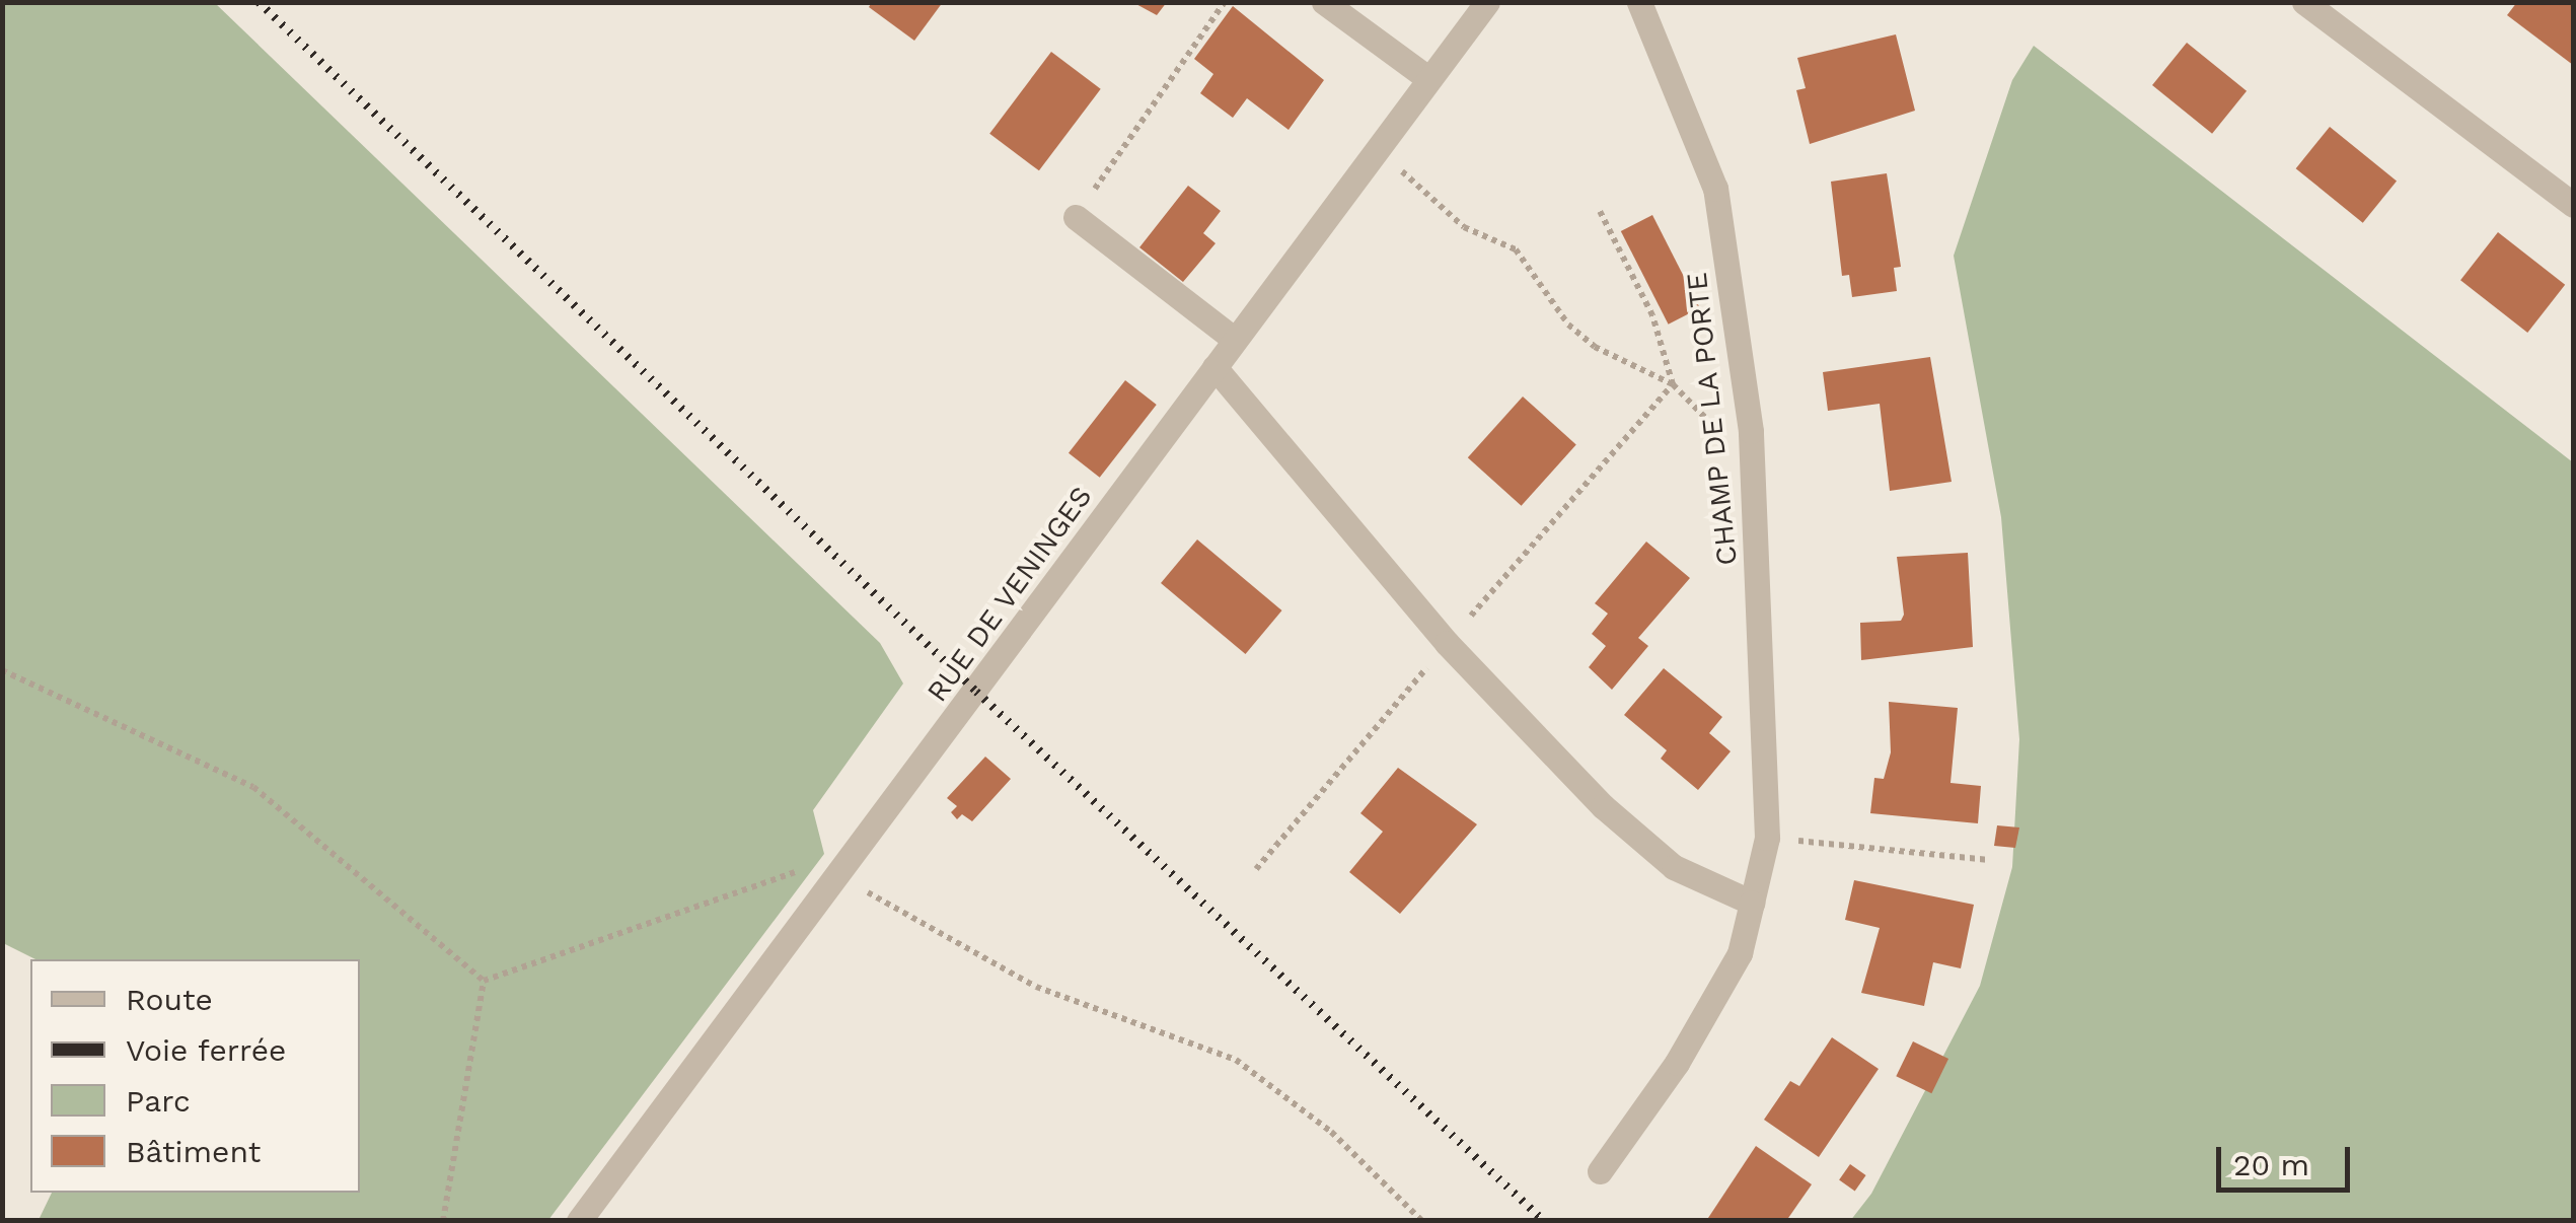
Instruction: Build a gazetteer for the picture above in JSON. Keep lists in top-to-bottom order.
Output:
{
  "streets": {
    "street": ["CHAMP DE LA PORTE", "RUE DE VENINGES"]
  },
  "legend": [
    "Route",
    "Voie ferrée",
    "Parc",
    "Bâtiment"
  ],
  "scale_bar": "20 m"
}
